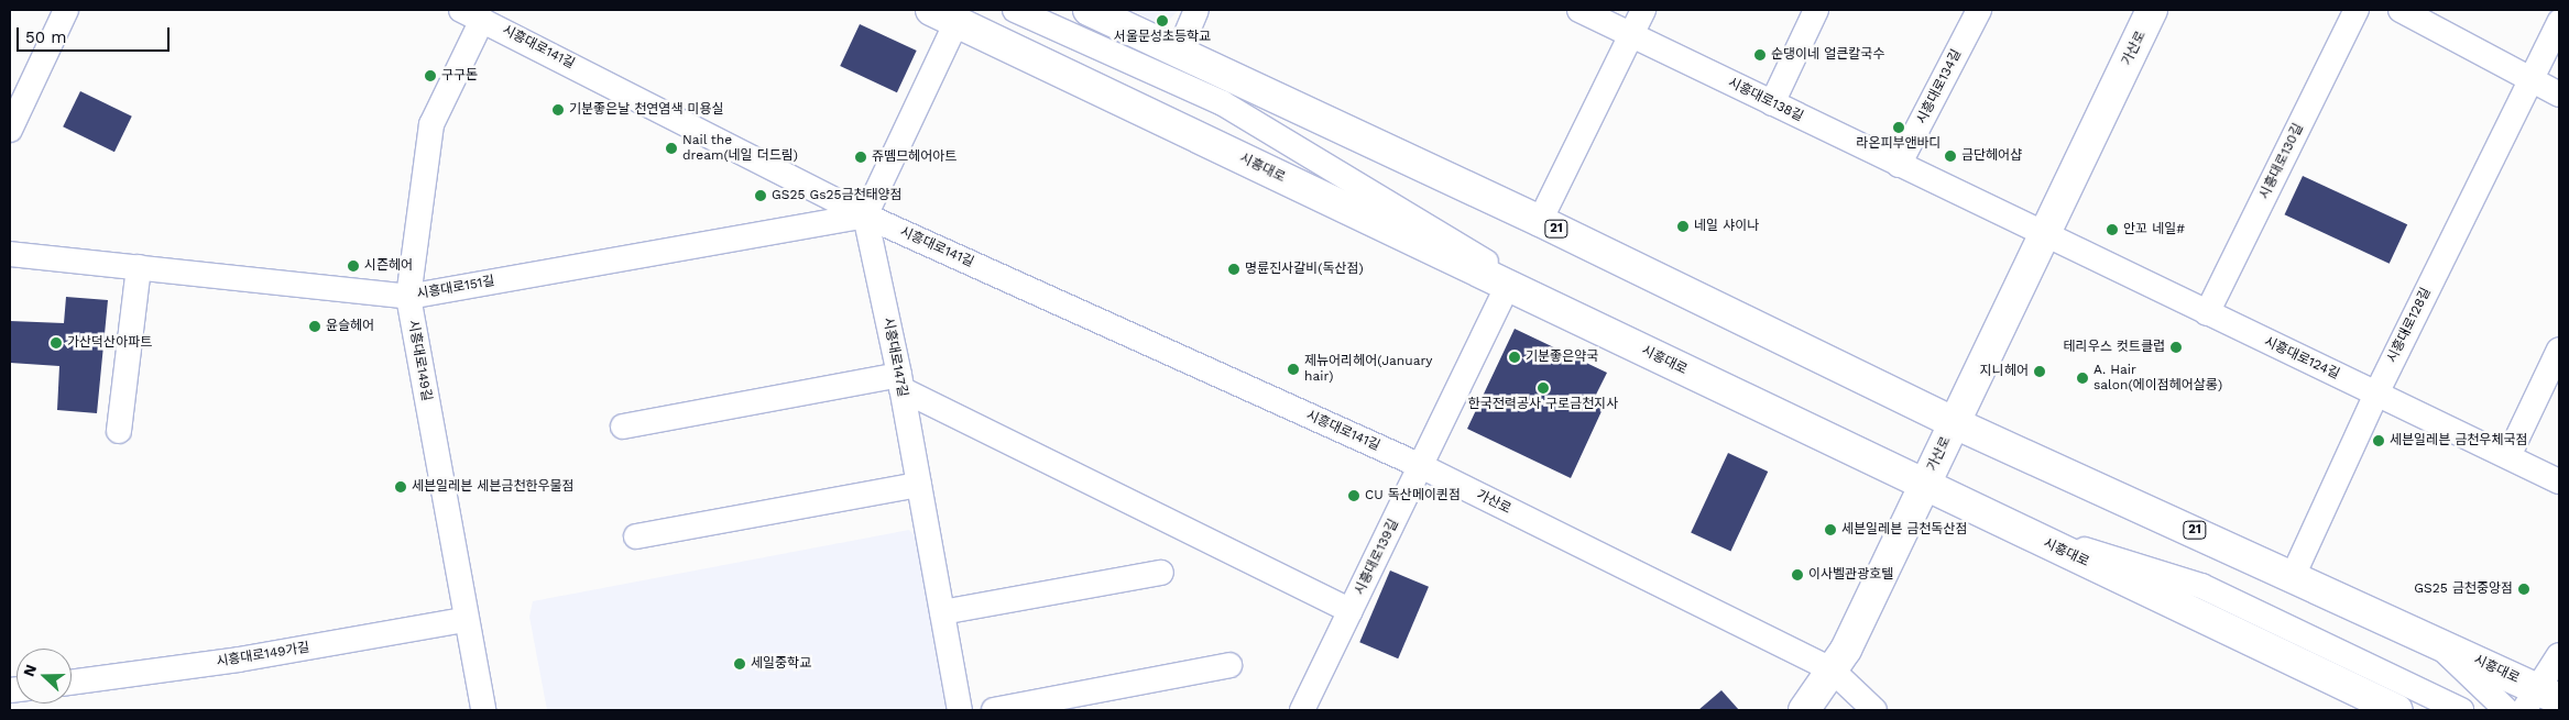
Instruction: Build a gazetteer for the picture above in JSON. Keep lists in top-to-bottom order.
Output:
{
  "streets": {
    "main road": ["가산로", "시흥대로", "21"],
    "street": [
      "시흥대로141길",
      "시흥대로134길",
      "시흥대로138길",
      "시흥대로130길",
      "시흥대로151길",
      "시흥대로128길",
      "시흥대로147길",
      "시흥대로124길",
      "시흥대로149길",
      "시흥대로139길",
      "시흥대로149가길"
    ]
  },
  "crossings": [
    ["시흥대로141길", "가산로"],
    ["시흥대로141길", "시흥대로151길"],
    ["시흥대로141길", "시흥대로147길"],
    ["시흥대로141길", "시흥대로149길"],
    ["시흥대로141길", "시흥대로139길"],
    ["가산로", "시흥대로"],
    ["가산로", "시흥대로124길"],
    ["가산로", "시흥대로139길"],
    ["시흥대로134길", "시흥대로138길"],
    ["시흥대로130길", "시흥대로124길"],
    ["시흥대로", "시흥대로128길"],
    ["시흥대로", "시흥대로139길"],
    ["시흥대로151길", "시흥대로147길"],
    ["시흥대로151길", "시흥대로149길"],
    ["시흥대로128길", "시흥대로124길"],
    ["시흥대로149길", "시흥대로149가길"]
  ],
  "places": [
    "서울문성초등학교",
    "순댕이네 얼큰칼국수",
    "구구돈",
    "기분좋은날 천연염색 미용실",
    "라온피부앤바디",
    "Nail the dream(네일 더드림)",
    "금단헤어샵",
    "쥬뗌므헤어아트",
    "GS25 Gs25금천태양점",
    "네일 샤이나",
    "안꼬 네일#",
    "시즌헤어",
    "명륜진사갈비(독산점)",
    "윤슬헤어",
    "가산덕산아파트",
    "테리우스 컷트클럽",
    "기분좋은약국",
    "제뉴어리헤어(January hair)",
    "지니헤어",
    "A. Hair salon(에이점헤어살롱)",
    "한국전력공사 구로금천지사",
    "세븐일레븐 금천우체국점",
    "세븐일레븐 세븐금천한우물점",
    "CU 독산메이퀸점",
    "세븐일레븐 금천독산점",
    "이사벨관광호텔",
    "GS25 금천중앙점",
    "세일중학교"
  ],
  "scale_bar": "50 m",
  "north": "left"
}
